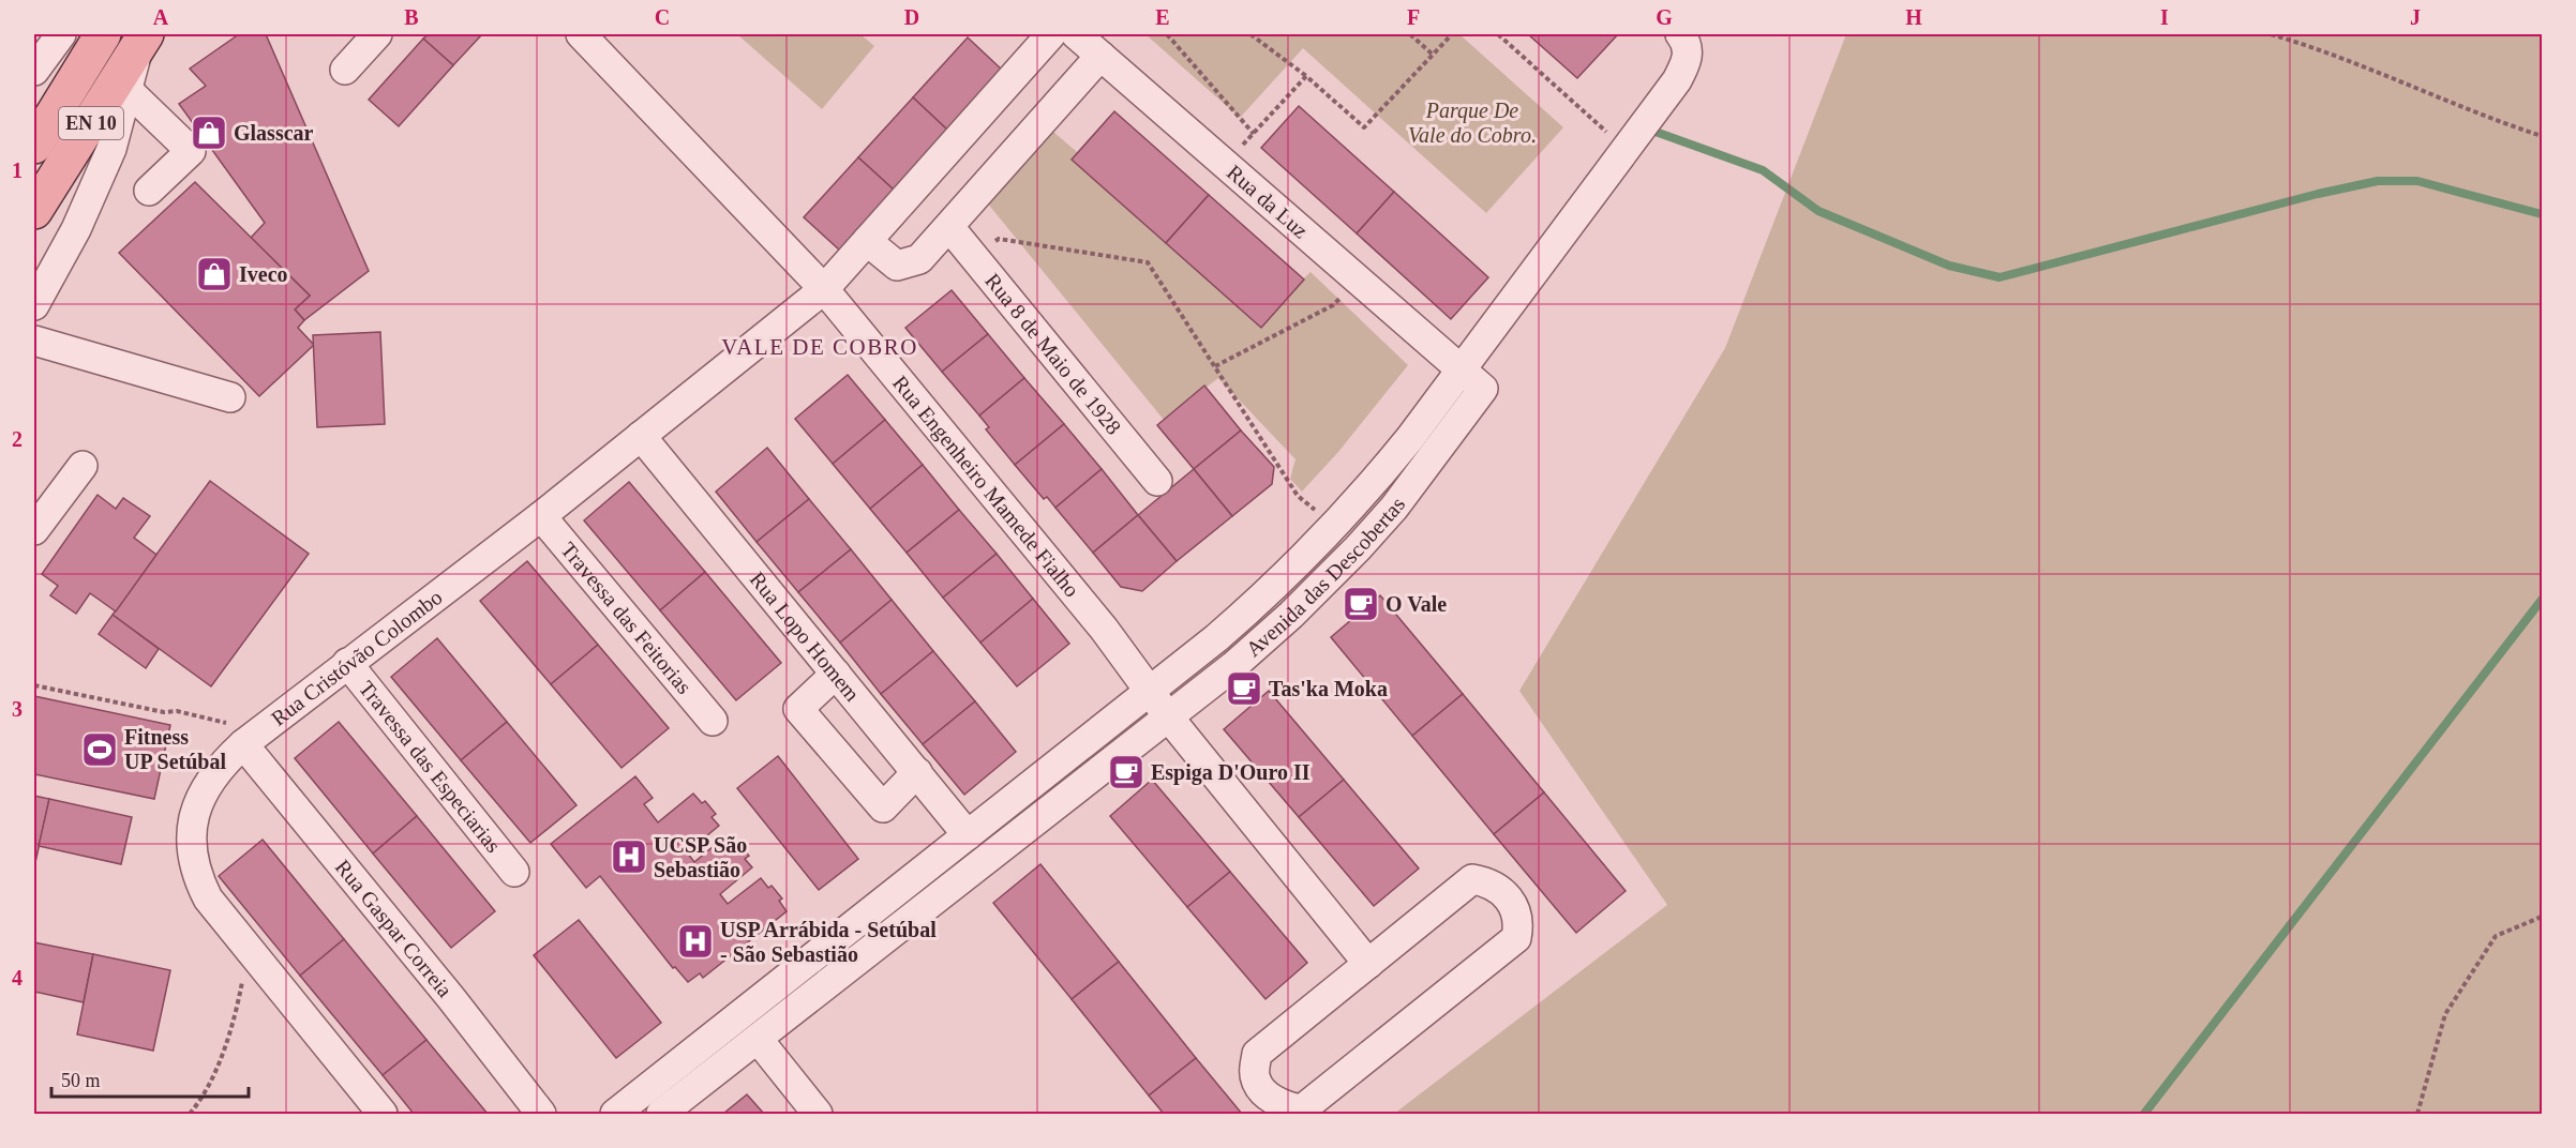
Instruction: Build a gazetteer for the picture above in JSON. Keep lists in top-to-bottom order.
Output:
{
  "streets": {
    "main road": ["EN 10"],
    "street": [
      "Rua da Luz",
      "Rua 8 de Maio de 1928",
      "Rua Engenheiro Mamede Fialho",
      "Avenida das Descobertas",
      "Travessa das Feitorias",
      "Rua Lopo Homem",
      "Rua Cristóvão Colombo",
      "Travessa das Especiarias",
      "Rua Gaspar Correia"
    ]
  },
  "crossings": [
    ["Rua da Luz", "Avenida das Descobertas"],
    ["Rua Engenheiro Mamede Fialho", "Avenida das Descobertas"],
    ["Rua Engenheiro Mamede Fialho", "Rua Cristóvão Colombo"],
    ["Avenida das Descobertas", "Rua Lopo Homem"],
    ["Travessa das Feitorias", "Rua Cristóvão Colombo"],
    ["Rua Lopo Homem", "Rua Cristóvão Colombo"],
    ["Rua Cristóvão Colombo", "Travessa das Especiarias"],
    ["Rua Cristóvão Colombo", "Rua Gaspar Correia"]
  ],
  "districts": ["VALE DE COBRO"],
  "parks": ["Parque De Vale do Cobro."],
  "places": {
    "shop": ["Glasscar", "Iveco"],
    "cafe": ["O Vale", "Tas'ka Moka", "Espiga D'Ouro II"],
    "sports": ["Fitness UP Setúbal"],
    "hospital": ["UCSP São Sebastião", "USP Arrábida - Setúbal - São Sebastião"]
  },
  "scale_bar": "50 m",
  "grid": {
    "columns": [
      "A",
      "B",
      "C",
      "D",
      "E",
      "F",
      "G",
      "H",
      "I",
      "J"
    ],
    "rows": [
      "1",
      "2",
      "3",
      "4"
    ]
  }
}
